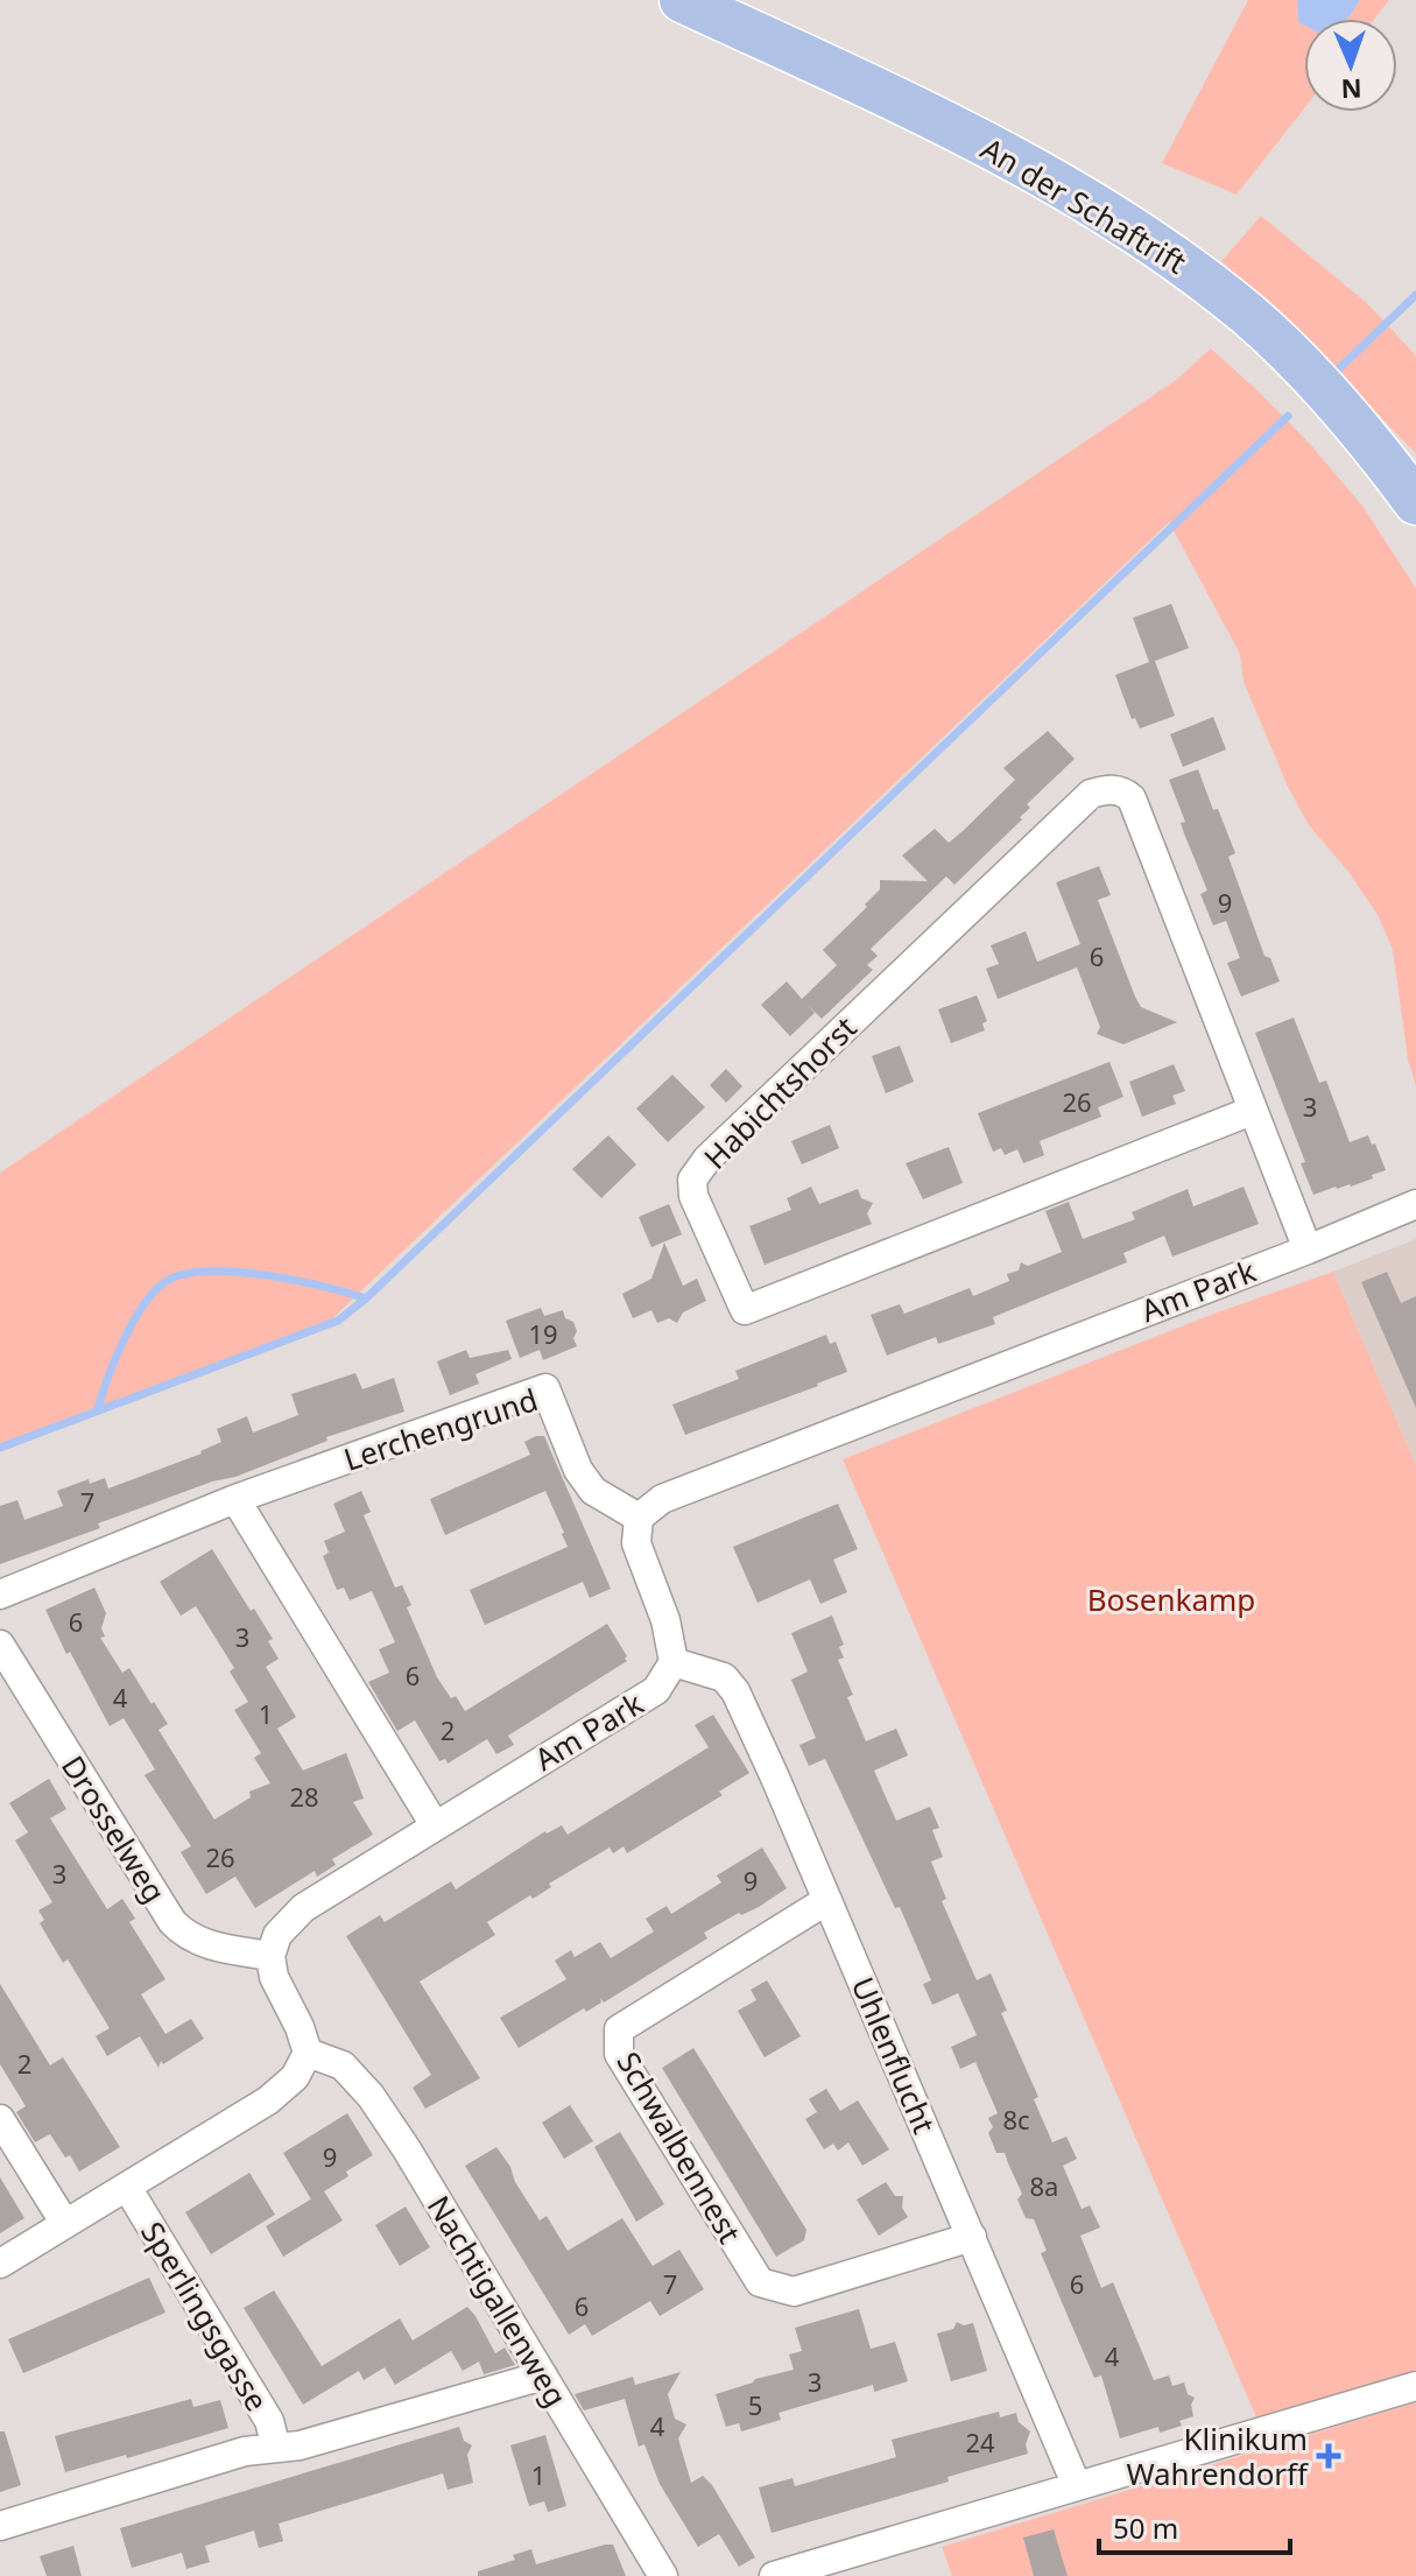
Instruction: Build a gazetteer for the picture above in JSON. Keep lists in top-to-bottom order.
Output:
{
  "streets": {
    "main road": ["An der Schaftrift"],
    "street": [
      "Habichtshorst",
      "Am Park",
      "Lerchengrund",
      "Drosselweg",
      "Uhlenflucht",
      "Schwalbennest",
      "Nachtigallenweg",
      "Sperlingsgasse"
    ]
  },
  "crossings": [
    ["Habichtshorst", "Am Park"],
    ["Am Park", "Lerchengrund"],
    ["Am Park", "Drosselweg"],
    ["Am Park", "Uhlenflucht"],
    ["Uhlenflucht", "Schwalbennest"],
    ["Nachtigallenweg", "Sperlingsgasse"]
  ],
  "parks": ["Bosenkamp"],
  "places": {
    "health": ["Klinikum Wahrendorff"]
  },
  "house_numbers": [
    "9",
    "6",
    "26",
    "3",
    "19",
    "7",
    "6",
    "3",
    "6",
    "4",
    "1",
    "2",
    "28",
    "26",
    "3",
    "9",
    "2",
    "8c",
    "9",
    "8a",
    "7",
    "6",
    "6",
    "4",
    "3",
    "5",
    "4",
    "24",
    "1"
  ],
  "scale_bar": "50 m",
  "north": "bottom"
}
